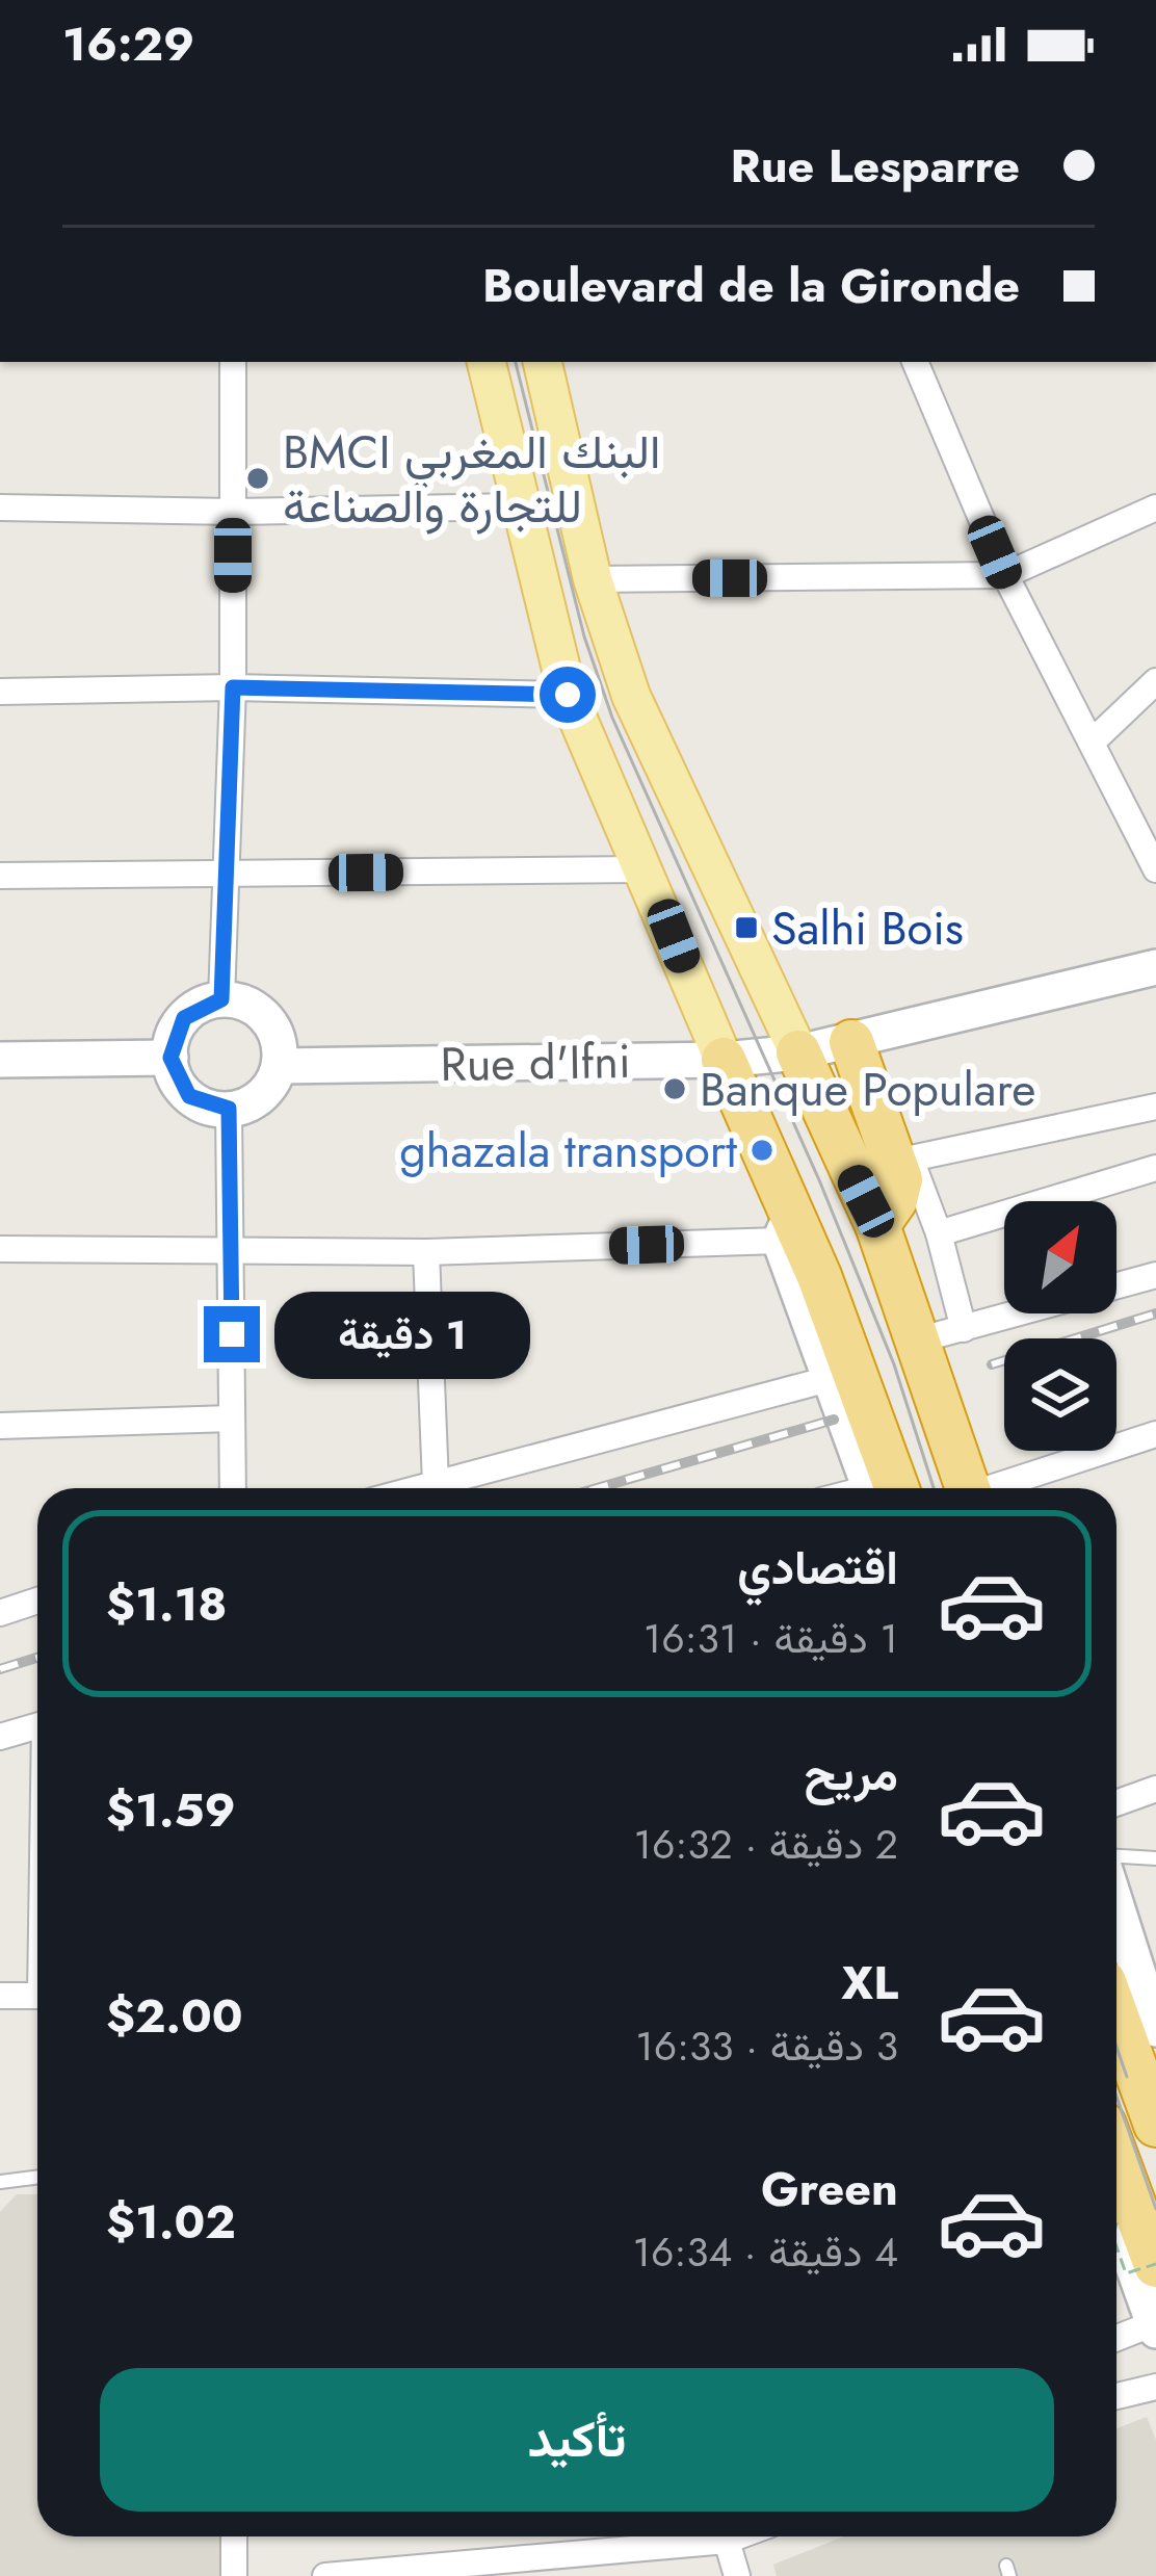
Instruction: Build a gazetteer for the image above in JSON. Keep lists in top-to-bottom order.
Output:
{
  "streets": {
    "street": ["Rue d'Ifni"]
  },
  "places": {
    "other": ["BMCI البنك المغربي للتجارة والصناعة", "Banque Populare", "ghazala transport"],
    "transit": ["Salhi Bois"]
  },
  "north": "top right",
  "page": {
    "status": "16:29",
    "banner": ["Rue Lesparre", "Boulevard de la Gironde"],
    "bubble": "1 دقيقة",
    "list": [
      {
        "name": "اقتصادي",
        "note": "1 دقيقة · 16:31",
        "value": "$1.18"
      },
      {
        "name": "مريح",
        "note": "2 دقيقة · 16:32",
        "value": "$1.59"
      },
      {
        "name": "XL",
        "note": "3 دقيقة · 16:33",
        "value": "$2.00"
      },
      {
        "name": "Green",
        "note": "4 دقيقة · 16:34",
        "value": "$1.02"
      }
    ],
    "buttons": "تأكيد"
  }
}
